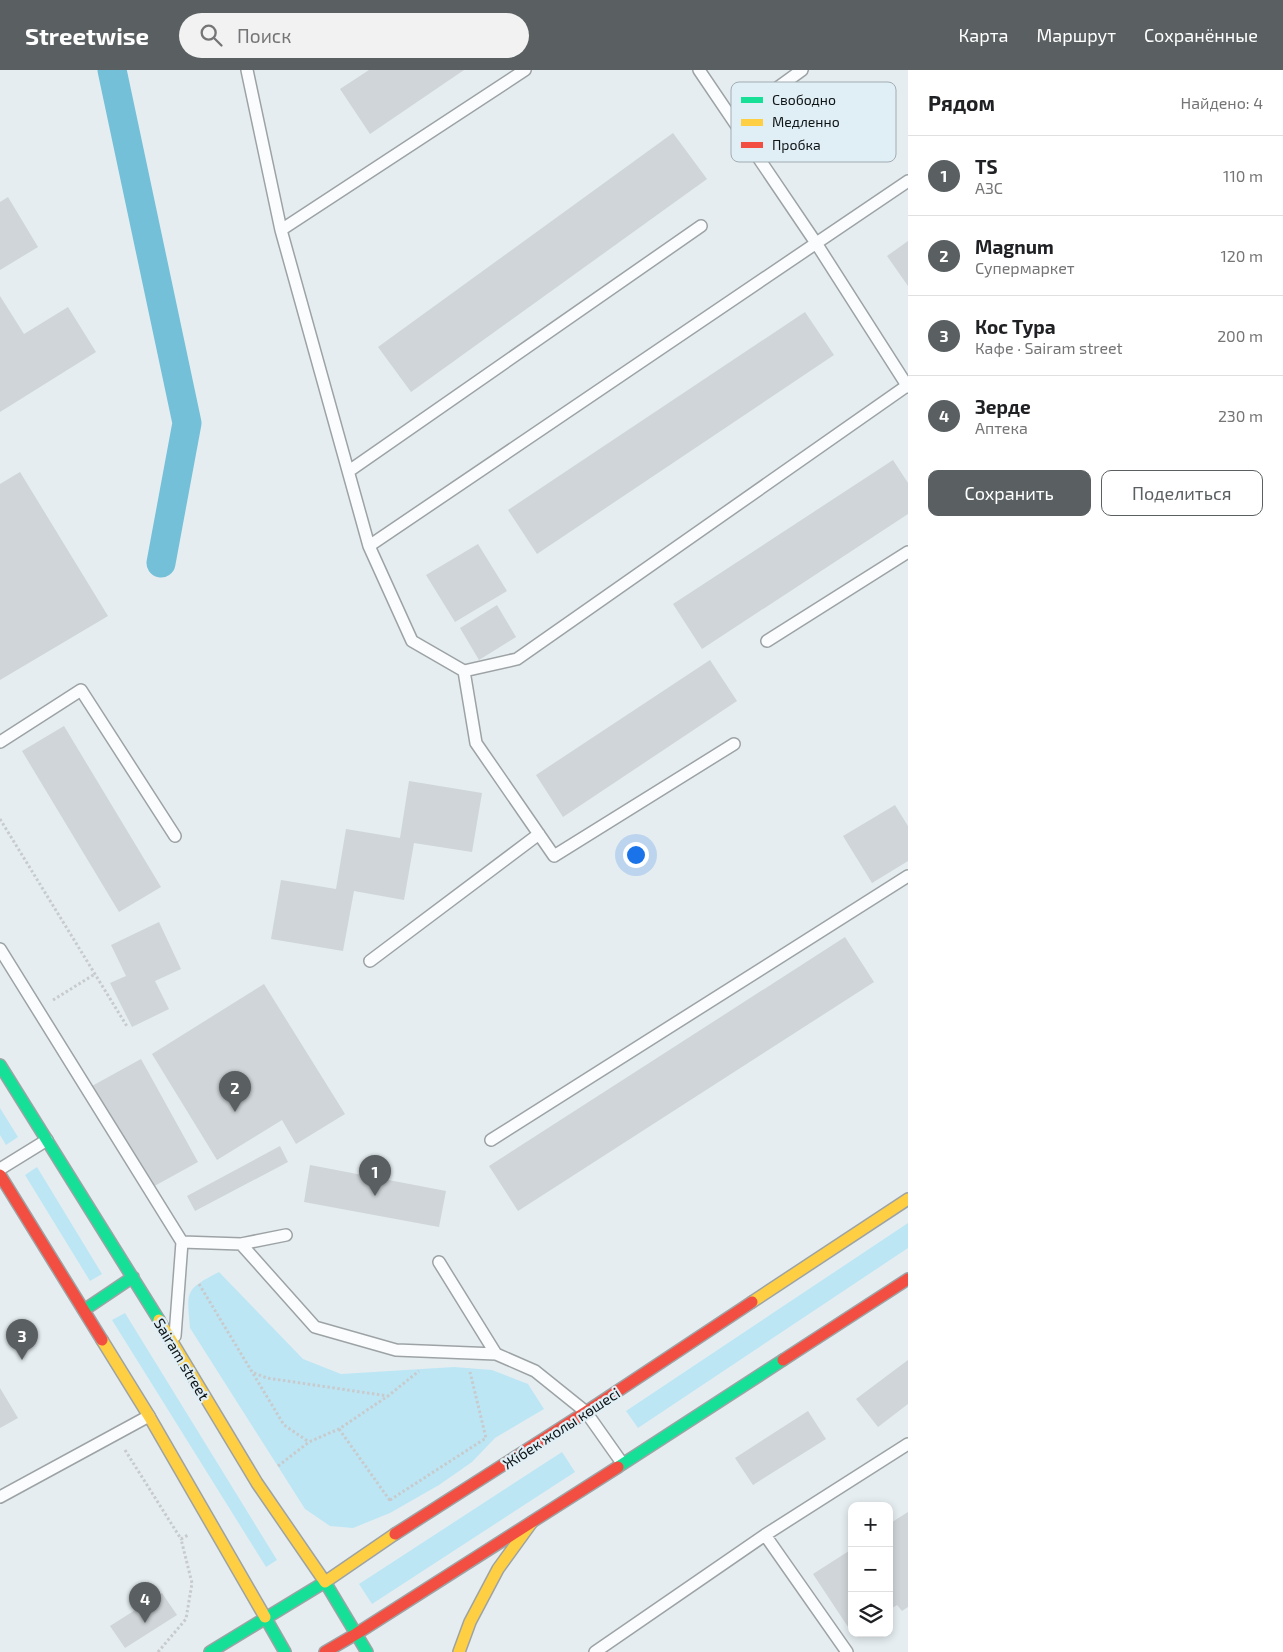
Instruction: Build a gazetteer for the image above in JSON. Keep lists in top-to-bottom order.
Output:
{
  "streets": {
    "main road": ["Sairam street", "Жібек жолы көшесі"]
  },
  "crossings": [
    ["Sairam street", "Жібек жолы көшесі"]
  ],
  "legend": ["Свободно", "Медленно", "Пробка"],
  "page": {
    "header": "Streetwise",
    "search": "Поиск",
    "nav": ["Карта", "Маршрут", "Сохранённые"],
    "heading": ["Рядом", "Найдено: 4"],
    "list": [
      {
        "mark": "1",
        "name": "TS",
        "note": "АЗС",
        "value": "110 m"
      },
      {
        "mark": "2",
        "name": "Magnum",
        "note": "Супермаркет",
        "value": "120 m"
      },
      {
        "mark": "3",
        "name": "Кос Тура",
        "note": "Кафе · Sairam street",
        "value": "200 m"
      },
      {
        "mark": "4",
        "name": "Зерде",
        "note": "Аптека",
        "value": "230 m"
      }
    ],
    "buttons": ["Сохранить", "Поделиться"],
    "pins": [
      "2",
      "1",
      "3",
      "4"
    ],
    "map_buttons": ["+", "−"]
  }
}
